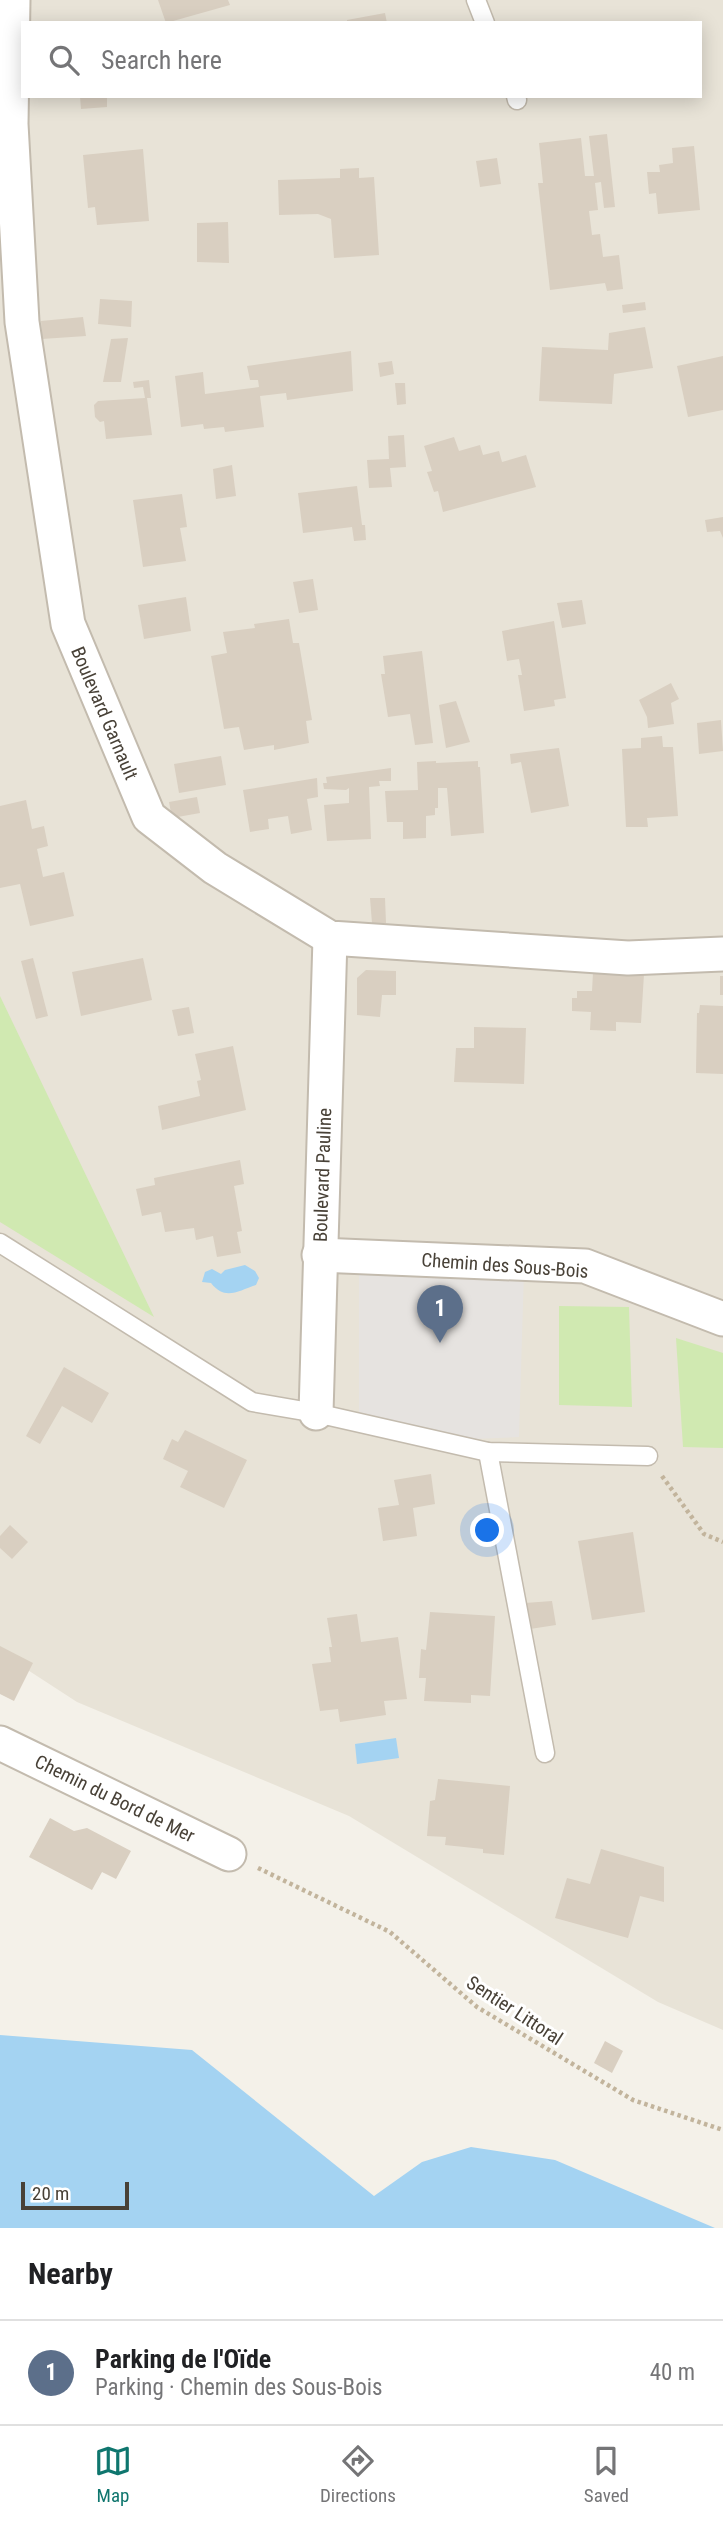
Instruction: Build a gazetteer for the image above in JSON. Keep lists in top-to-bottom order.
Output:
{
  "streets": {
    "street": [
      "Boulevard Garnault",
      "Boulevard Pauline",
      "Chemin des Sous-Bois",
      "Chemin du Bord de Mer"
    ],
    "path": ["Sentier Littoral"]
  },
  "crossings": [
    ["Boulevard Garnault", "Boulevard Pauline"],
    ["Boulevard Pauline", "Chemin des Sous-Bois"],
    ["Chemin du Bord de Mer", "Sentier Littoral"]
  ],
  "scale_bar": "20 m",
  "page": {
    "search": "Search here",
    "pins": "1",
    "scale": "20 m",
    "heading": "Nearby",
    "list": [
      {
        "mark": "1",
        "name": "Parking de l'Oïde",
        "note": "Parking · Chemin des Sous-Bois",
        "value": "40 m"
      }
    ],
    "nav": ["Map", "Directions", "Saved"]
  }
}
